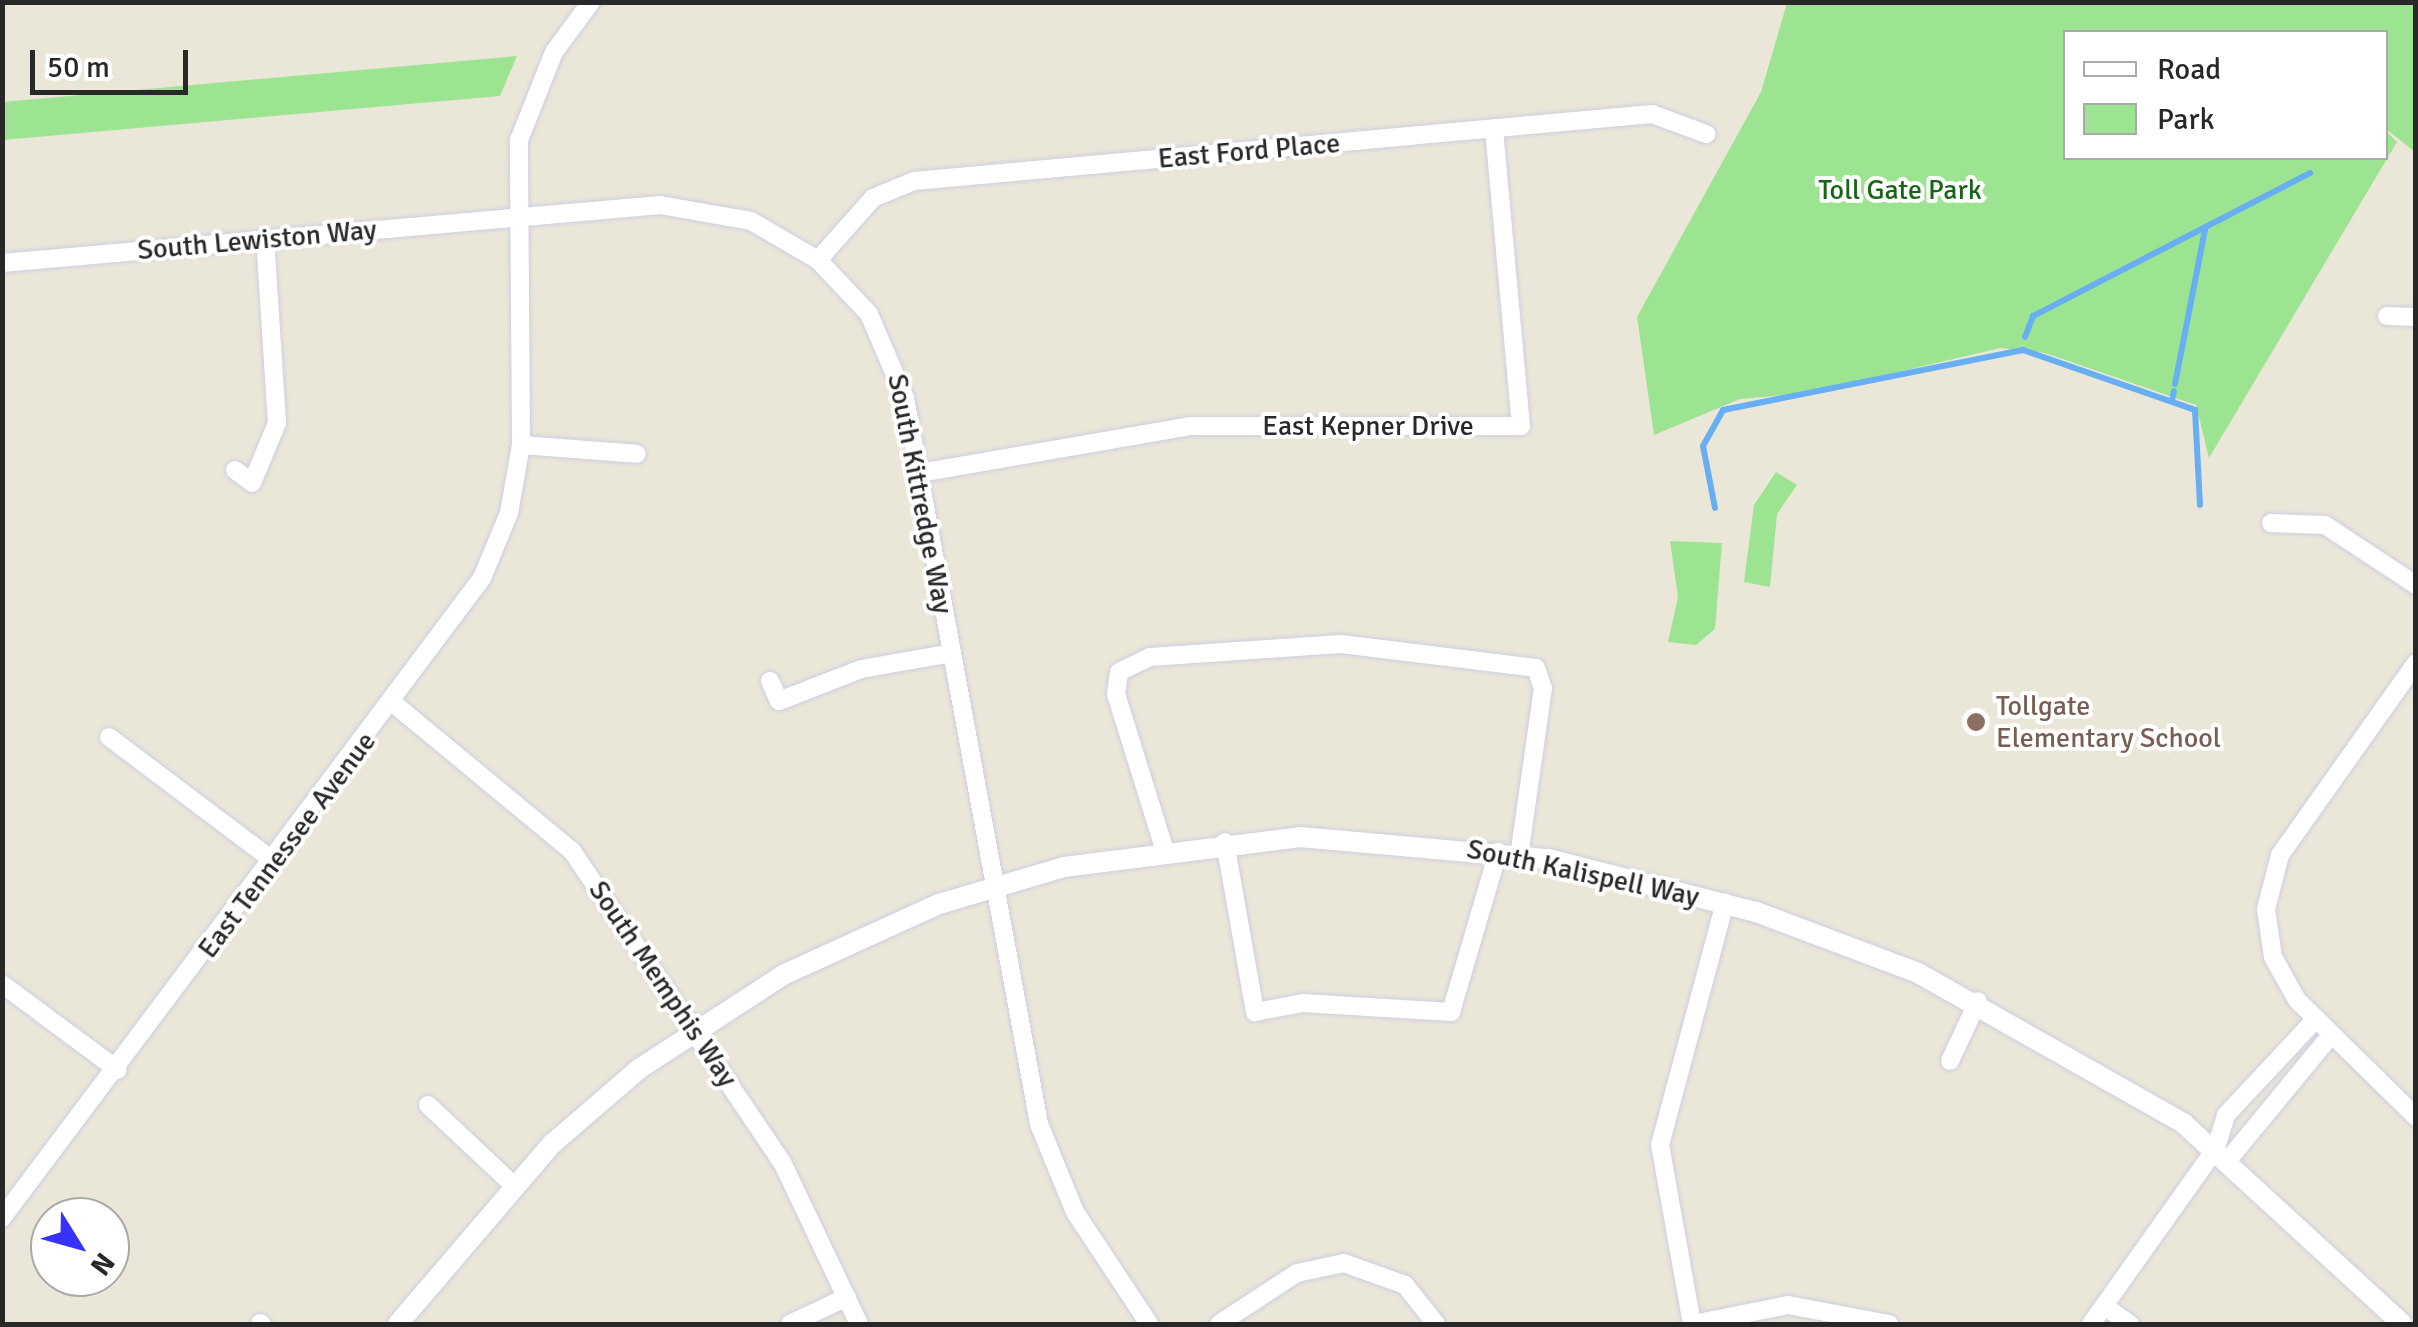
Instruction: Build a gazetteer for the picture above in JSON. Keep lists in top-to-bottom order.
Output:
{
  "streets": {
    "street": [
      "East Ford Place",
      "South Lewiston Way",
      "East Kepner Drive",
      "South Kittredge Way",
      "East Tennessee Avenue",
      "South Kalispell Way",
      "South Memphis Way"
    ]
  },
  "crossings": [
    ["East Ford Place", "East Kepner Drive"],
    ["East Ford Place", "South Kittredge Way"],
    ["South Lewiston Way", "South Kittredge Way"],
    ["South Lewiston Way", "East Tennessee Avenue"],
    ["East Kepner Drive", "South Kittredge Way"],
    ["South Kittredge Way", "East Tennessee Avenue"],
    ["South Kittredge Way", "South Kalispell Way"],
    ["East Tennessee Avenue", "South Memphis Way"],
    ["South Kalispell Way", "South Memphis Way"]
  ],
  "parks": ["Toll Gate Park"],
  "places": ["Tollgate Elementary School"],
  "legend": ["Road", "Park"],
  "scale_bar": "50 m",
  "north": "bottom right"
}
